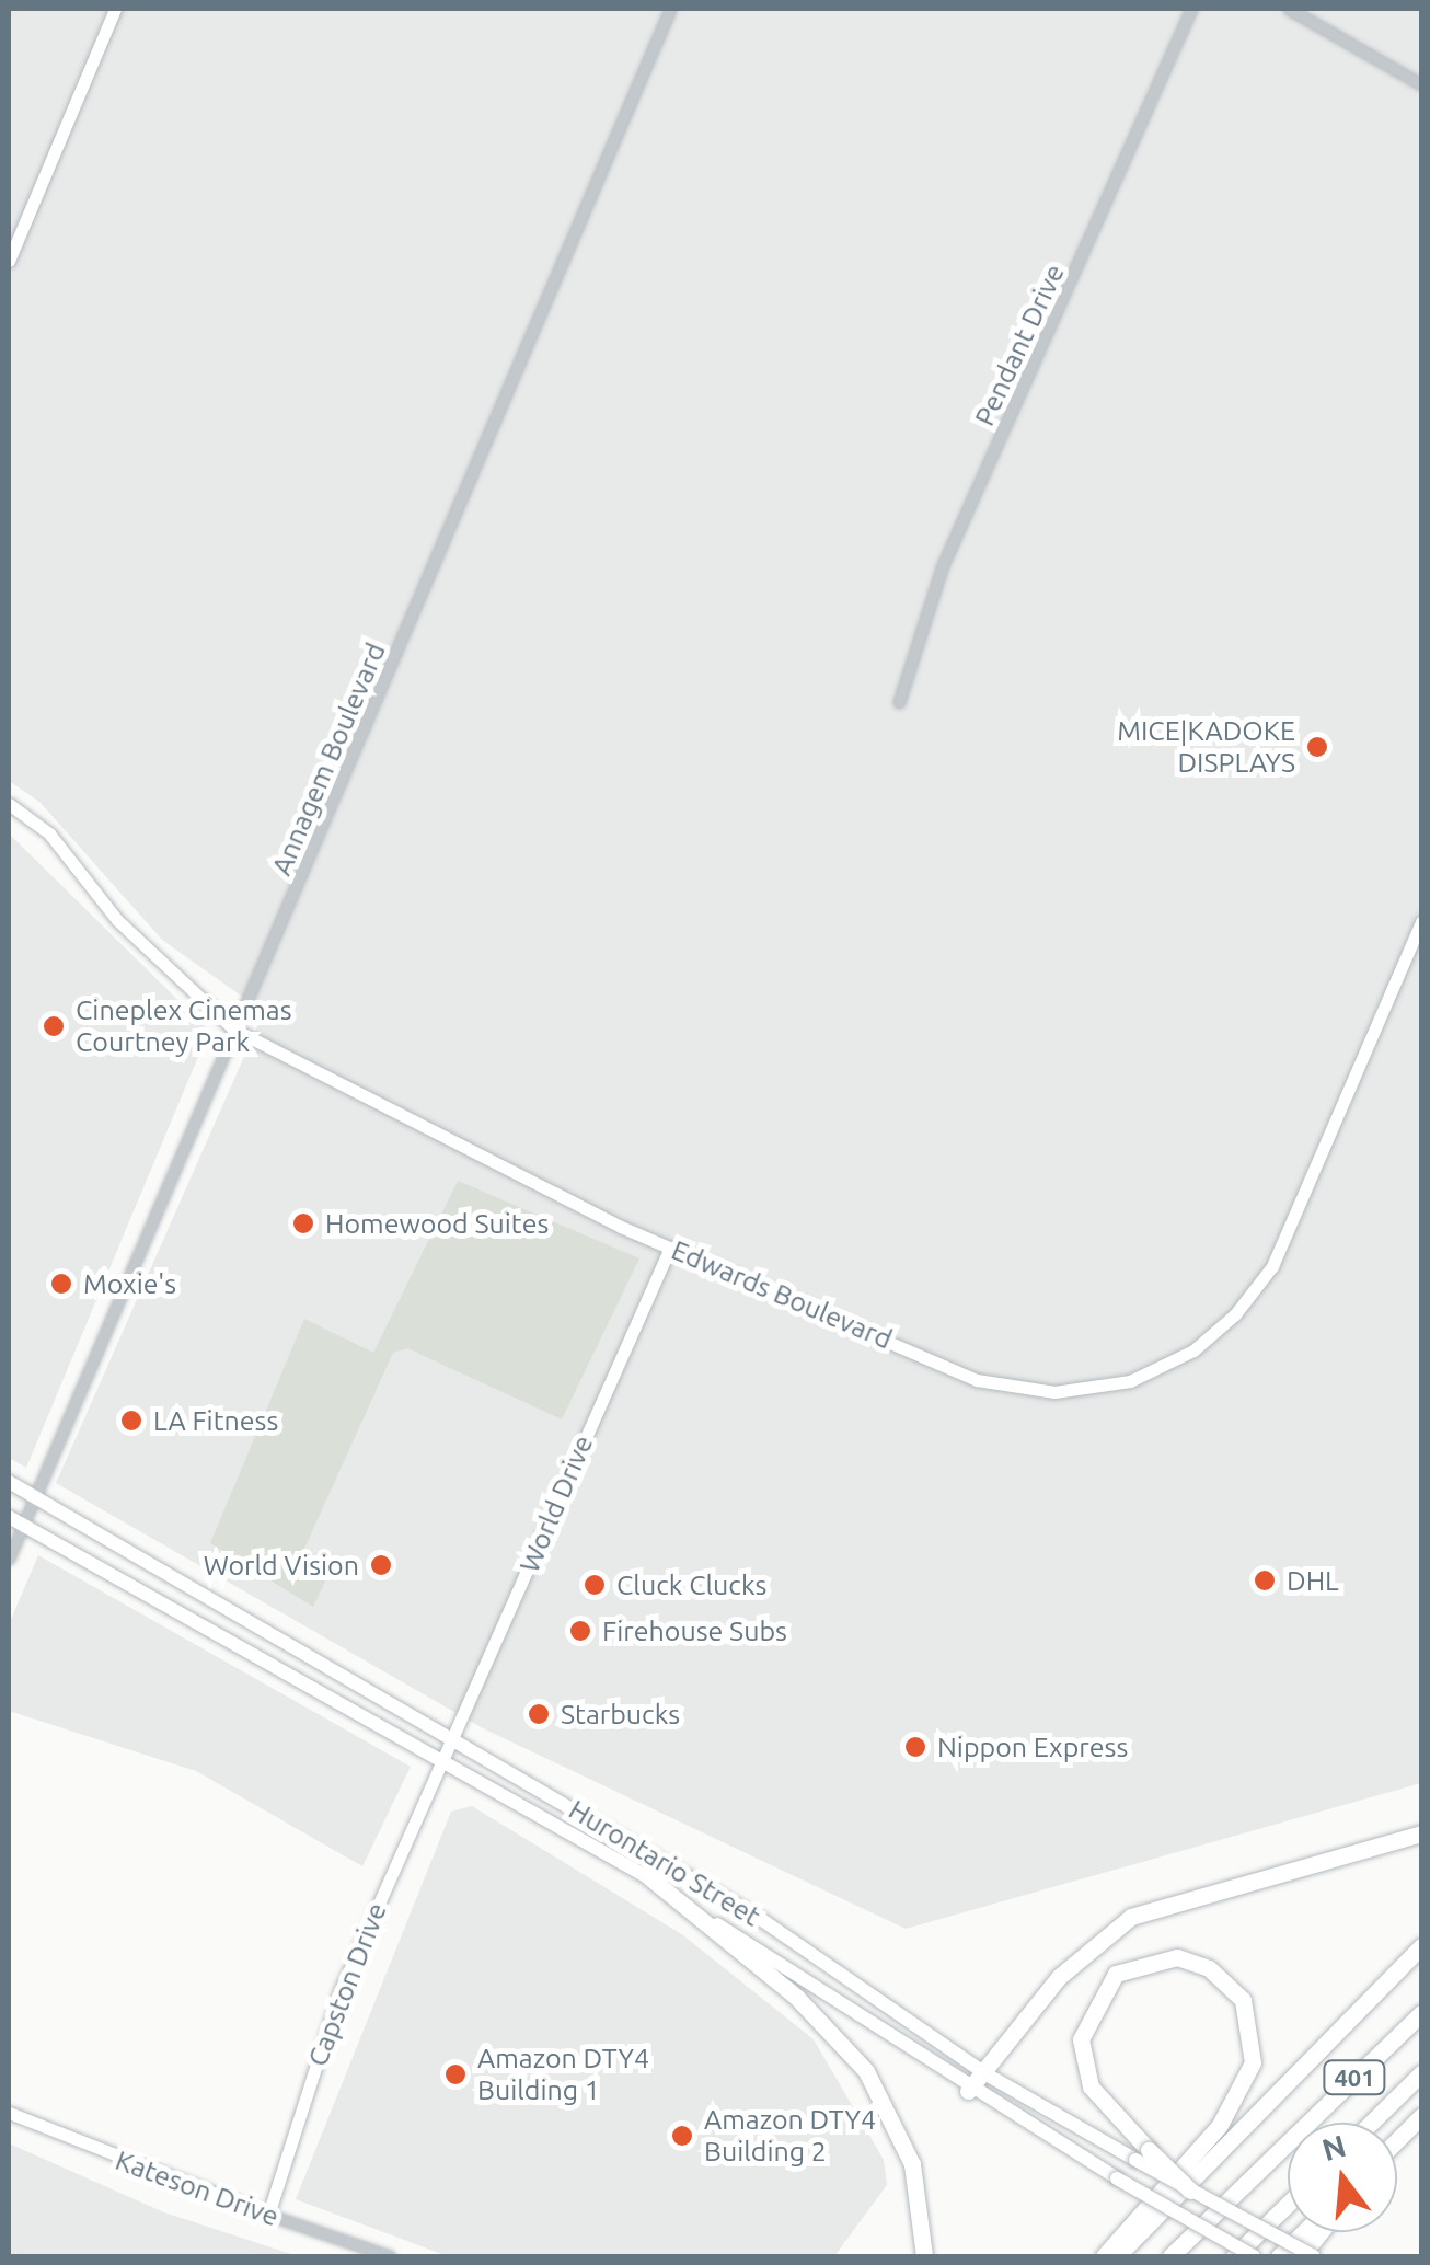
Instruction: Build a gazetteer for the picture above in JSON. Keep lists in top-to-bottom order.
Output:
{
  "streets": {
    "highway": ["401"],
    "main road": ["Hurontario Street"],
    "street": [
      "Pendant Drive",
      "Annagem Boulevard",
      "Edwards Boulevard",
      "World Drive",
      "Capston Drive",
      "Kateson Drive"
    ]
  },
  "crossings": [
    ["Annagem Boulevard", "Edwards Boulevard"],
    ["Annagem Boulevard", "Hurontario Street"],
    ["Edwards Boulevard", "World Drive"],
    ["World Drive", "Hurontario Street"],
    ["World Drive", "Capston Drive"],
    ["Hurontario Street", "Capston Drive"],
    ["Capston Drive", "Kateson Drive"]
  ],
  "places": [
    "MICE|KADOKE DISPLAYS",
    "Cineplex Cinemas Courtney Park",
    "Homewood Suites",
    "Moxie's",
    "LA Fitness",
    "World Vision",
    "DHL",
    "Cluck Clucks",
    "Firehouse Subs",
    "Starbucks",
    "Nippon Express",
    "Amazon DTY4 Building 1",
    "Amazon DTY4 Building 2"
  ],
  "north": "top"
}
